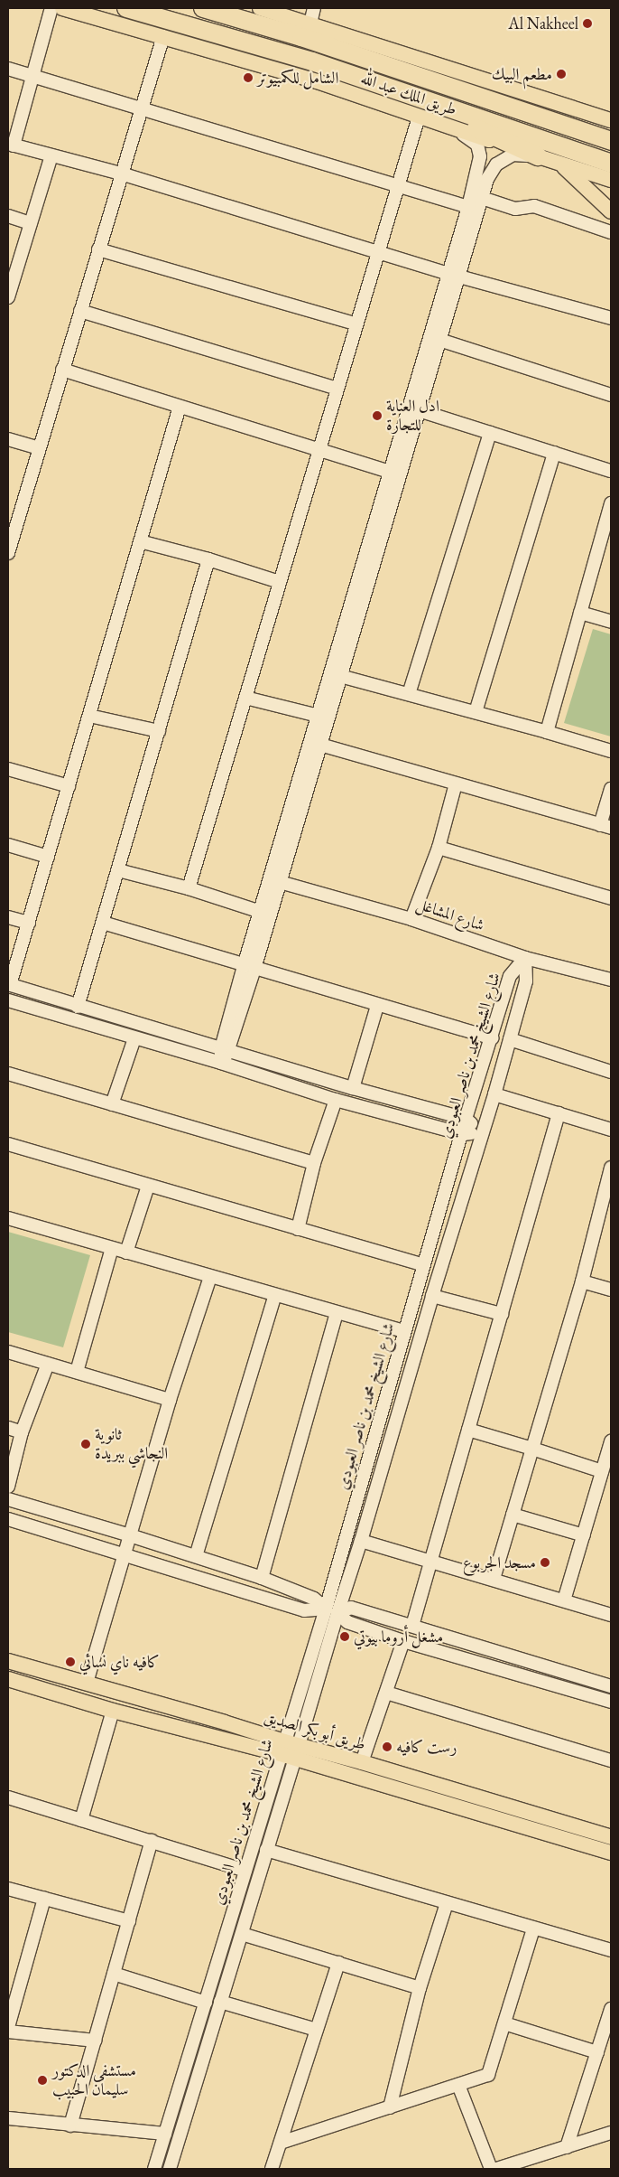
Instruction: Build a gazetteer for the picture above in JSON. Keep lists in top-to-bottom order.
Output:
{
  "streets": {
    "highway": ["طريق الملك عبد الله"],
    "main road": ["طريق أبو بكر الصديق"],
    "street": ["شارع المشاغل", "شارع الشيخ محمد بن ناصر العبودي"]
  },
  "crossings": [
    ["شارع المشاغل", "شارع الشيخ محمد بن ناصر العبودي"],
    ["شارع الشيخ محمد بن ناصر العبودي", "طريق أبو بكر الصديق"]
  ],
  "places": [
    "Al Nakheel",
    "مطعم البيك",
    "الشامل للكمبيوتر",
    "ادل العناية للتجارة",
    "ثانوية النجاشي ببريدة",
    "مسجد الجربوع",
    "مشغل أروما بيوتي",
    "كافيه ناي نسائي",
    "رست كافيه",
    "مستشفى الدكتور سليمان الحبيب"
  ]
}
